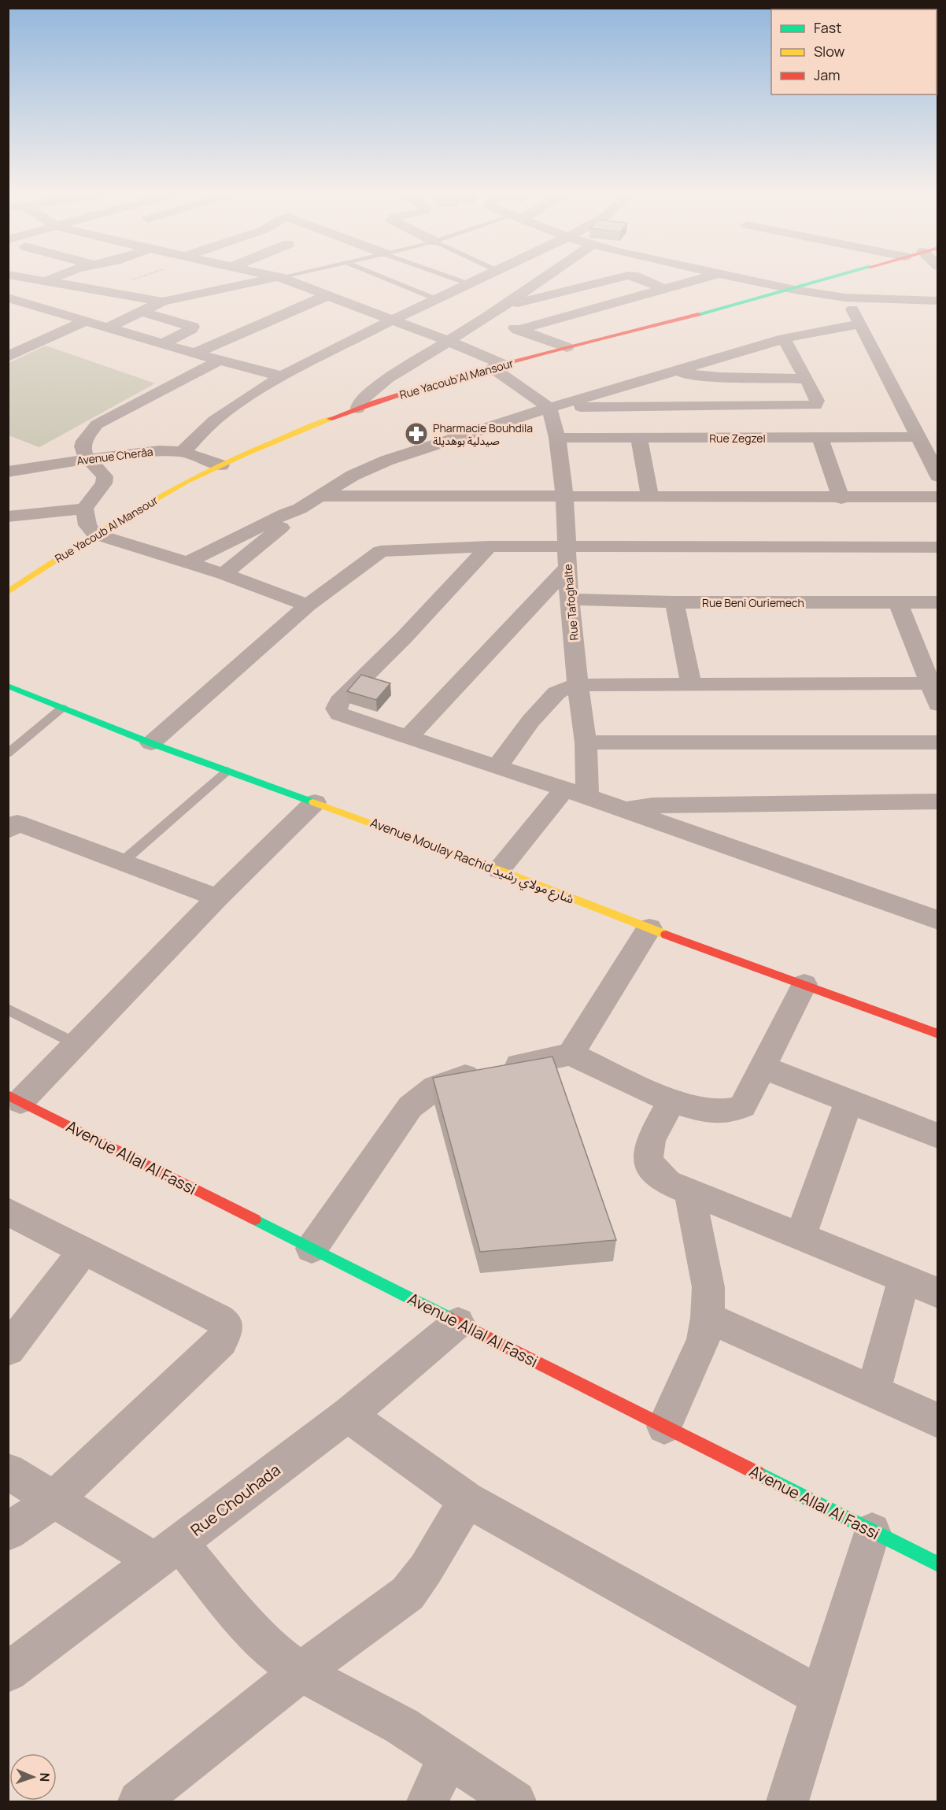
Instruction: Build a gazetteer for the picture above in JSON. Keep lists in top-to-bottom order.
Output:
{
  "streets": {
    "street": [
      "Rue Yacoub Al Mansour",
      "Rue Zegzel",
      "Avenue Cherâa",
      "Rue Tafoghalte",
      "Rue Beni Ouriemech",
      "Avenue Moulay Rachid شارع مولاي رشيد",
      "Avenue Allal Al Fassi",
      "Rue Chouhada"
    ]
  },
  "crossings": [
    ["Rue Yacoub Al Mansour", "Avenue Cherâa"],
    ["Rue Zegzel", "Rue Tafoghalte"],
    ["Rue Tafoghalte", "Rue Beni Ouriemech"],
    ["Avenue Allal Al Fassi", "Rue Chouhada"]
  ],
  "places": {
    "pharmacy": ["Pharmacie Bouhdila صيدلية بوهديلة"]
  },
  "legend": ["Fast", "Slow", "Jam"],
  "north": "right"
}
